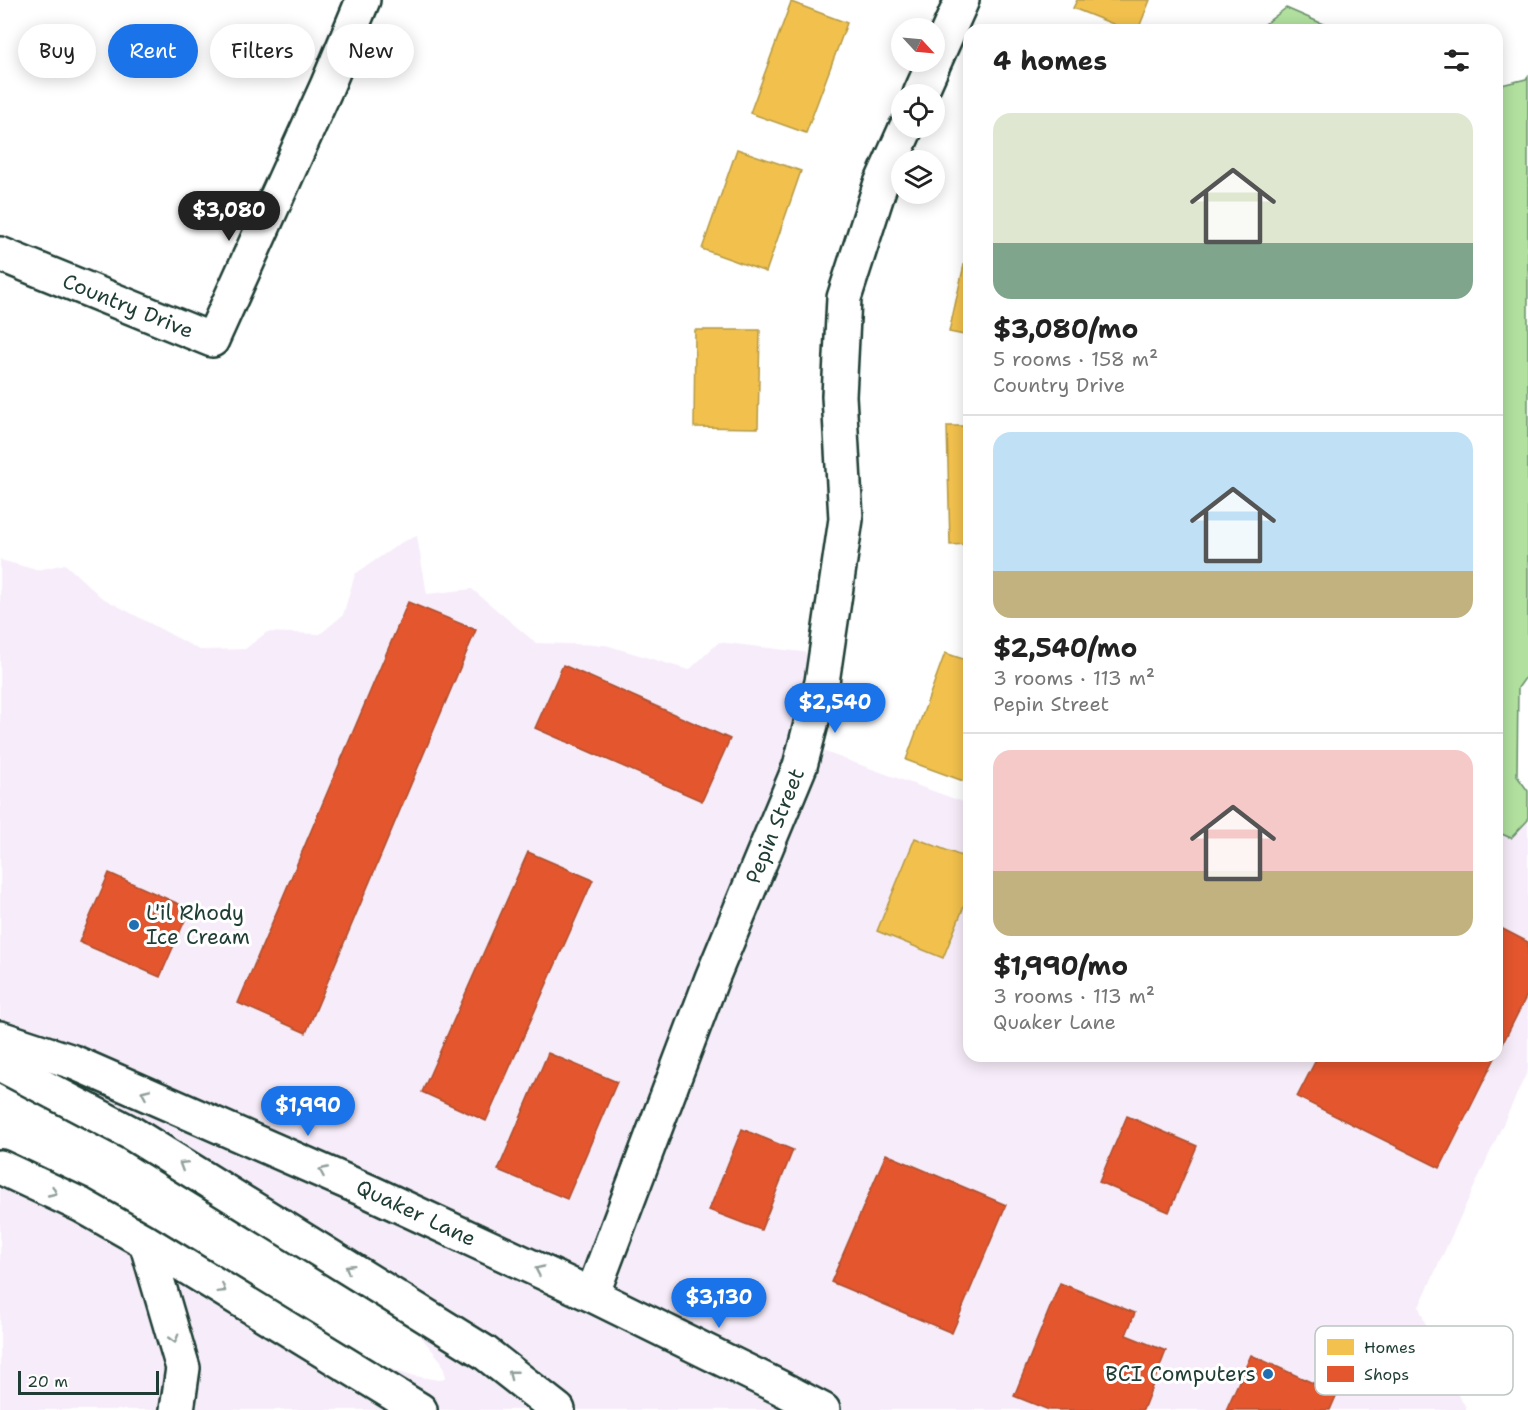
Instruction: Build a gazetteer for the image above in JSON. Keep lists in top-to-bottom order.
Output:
{
  "streets": {
    "street": ["Country Drive", "Pepin Street", "Quaker Lane"]
  },
  "crossings": [
    ["Pepin Street", "Quaker Lane"]
  ],
  "places": ["L'il Rhody Ice Cream", "BCI Computers"],
  "legend": ["Homes", "Shops"],
  "scale_bar": "20 m",
  "north": "bottom right",
  "page": {
    "chip": [
      "Buy",
      "Rent",
      "Filters",
      "New"
    ],
    "heading": "4 homes",
    "list": [
      {
        "name": "$3,080/mo",
        "note": "5 rooms · 158 m² · Country Drive"
      },
      {
        "name": "$2,540/mo",
        "note": "3 rooms · 113 m² · Pepin Street"
      },
      {
        "name": "$1,990/mo",
        "note": "3 rooms · 113 m² · Quaker Lane"
      }
    ],
    "price": [
      "$3,080",
      "$2,540",
      "$1,990",
      "$3,130"
    ],
    "scale": "20 m"
  }
}
